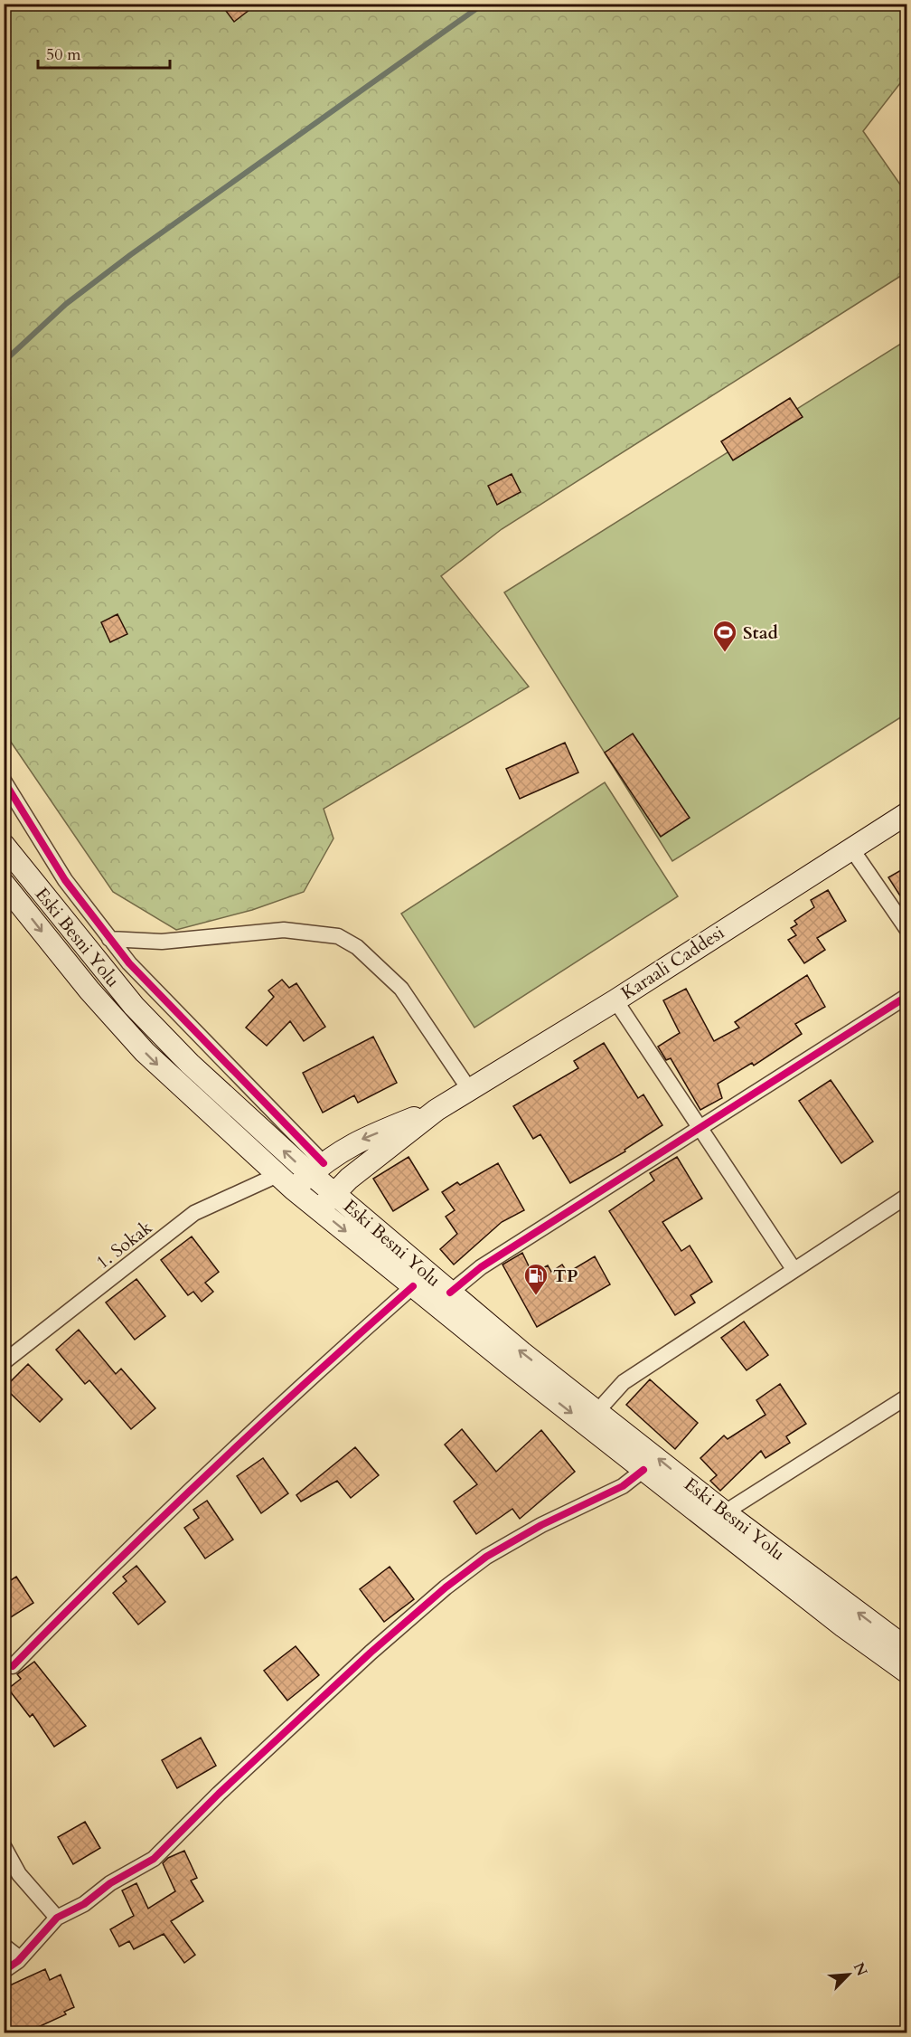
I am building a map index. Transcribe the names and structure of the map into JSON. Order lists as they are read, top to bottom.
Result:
{
  "streets": {
    "main road": ["Eski Besni Yolu", "Karaali Caddesi"],
    "street": ["1. Sokak"]
  },
  "crossings": [
    ["Eski Besni Yolu", "1. Sokak"]
  ],
  "places": {
    "sports": ["Stad"],
    "fuel station": ["TP"]
  },
  "scale_bar": "50 m",
  "north": "top right"
}
